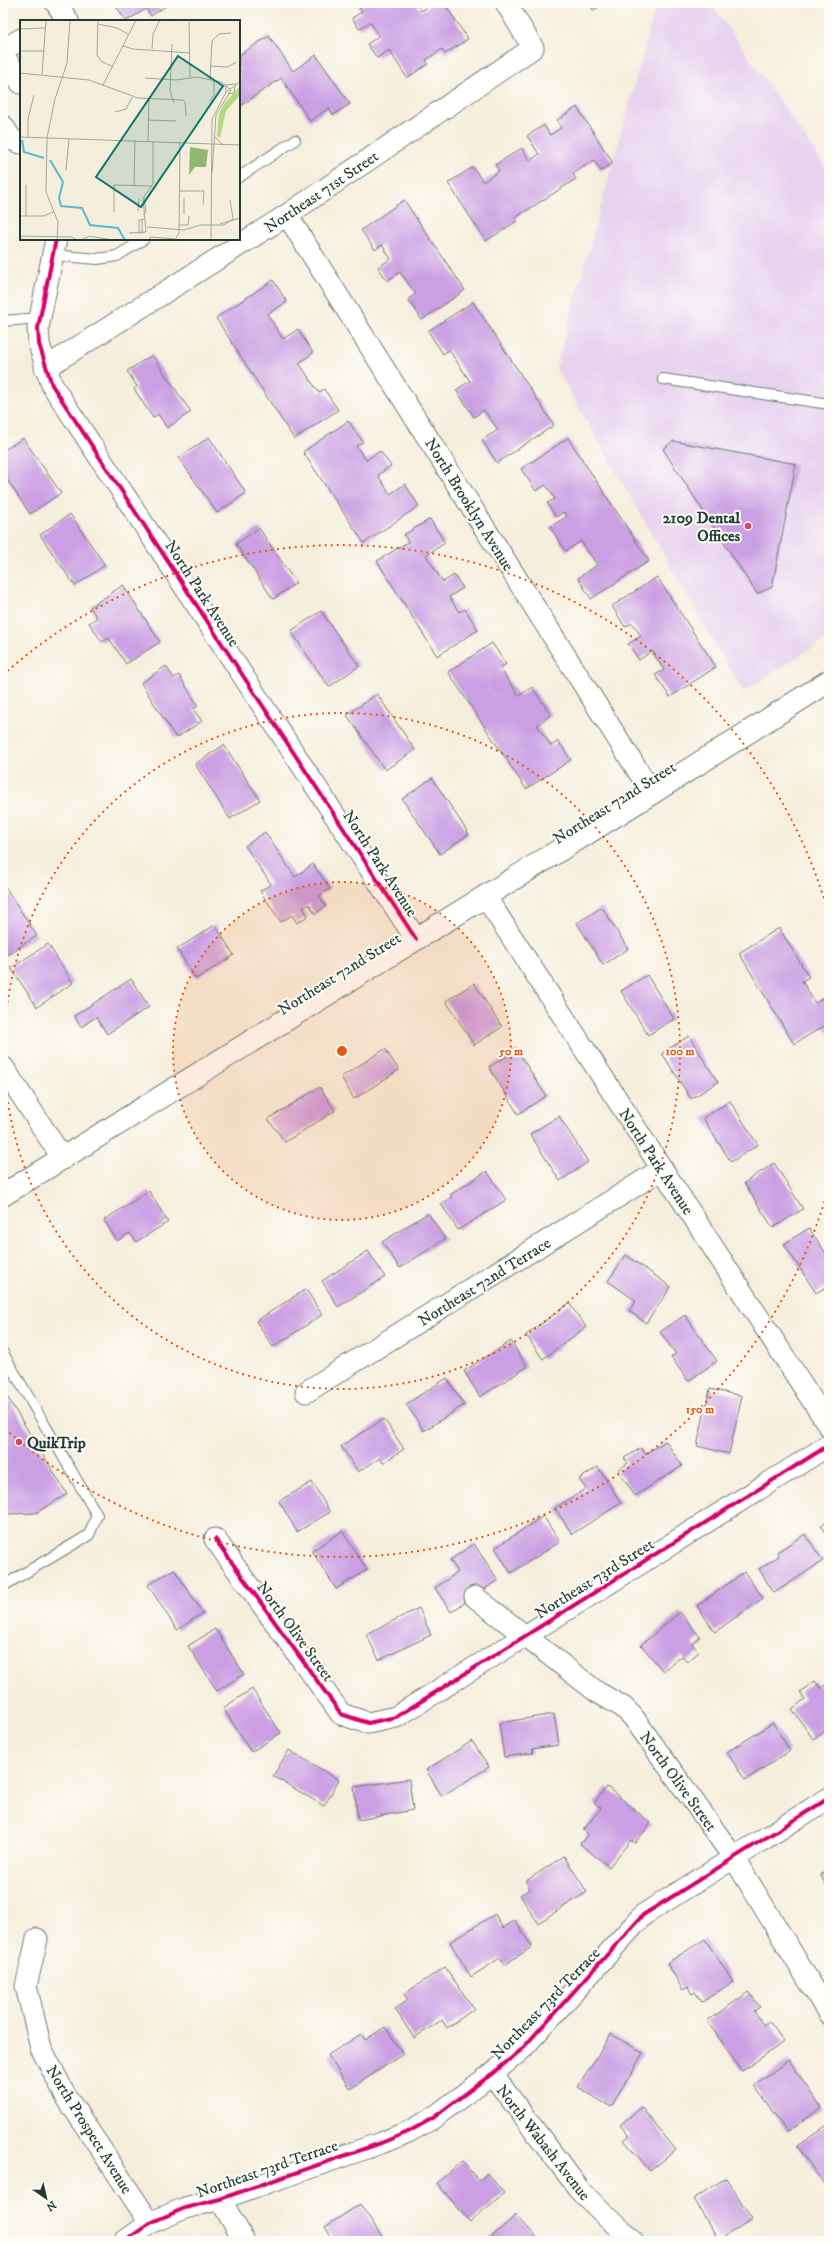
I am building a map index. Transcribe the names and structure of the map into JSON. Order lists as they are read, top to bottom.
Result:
{
  "streets": {
    "main road": ["Northeast 72nd Street"],
    "street": [
      "Northeast 71st Street",
      "North Brooklyn Avenue",
      "North Park Avenue",
      "Northeast 72nd Terrace",
      "Northeast 73rd Street",
      "North Olive Street",
      "Northeast 73rd Terrace",
      "North Prospect Avenue",
      "North Wabash Avenue"
    ]
  },
  "crossings": [
    ["Northeast 71st Street", "North Brooklyn Avenue"],
    ["Northeast 71st Street", "North Park Avenue"],
    ["North Brooklyn Avenue", "Northeast 72nd Street"],
    ["North Park Avenue", "Northeast 72nd Street"],
    ["North Park Avenue", "Northeast 72nd Terrace"],
    ["Northeast 73rd Street", "North Olive Street"],
    ["North Olive Street", "Northeast 73rd Terrace"],
    ["Northeast 73rd Terrace", "North Prospect Avenue"],
    ["Northeast 73rd Terrace", "North Wabash Avenue"]
  ],
  "places": ["2109 Dental Offices", "QuikTrip"],
  "north": "bottom right",
  "rings": ["50 m", "100 m", "150 m"]
}
